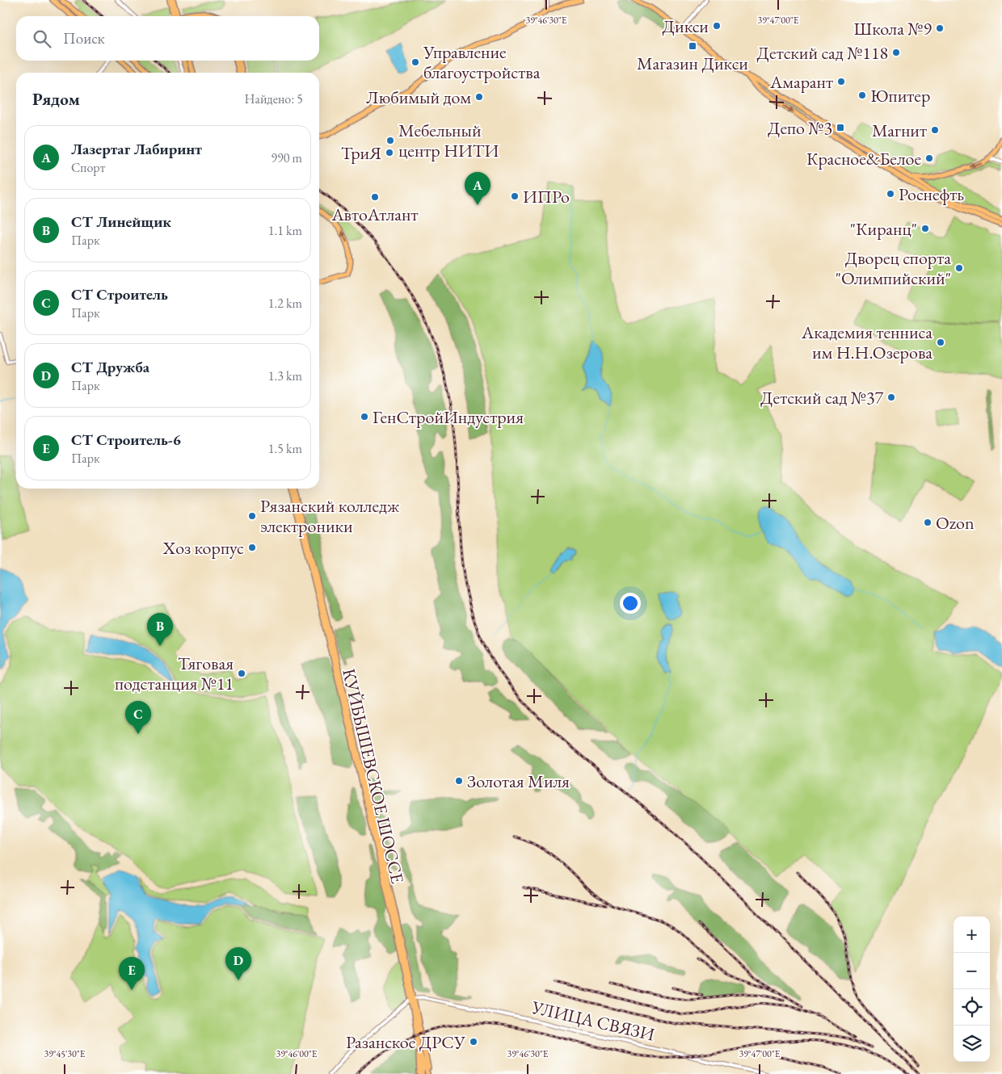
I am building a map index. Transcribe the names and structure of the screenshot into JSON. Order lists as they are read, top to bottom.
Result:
{
  "streets": {
    "main road": ["КУЙБЫШЕВСКОЕ ШОССЕ"],
    "street": ["УЛИЦА СВЯЗИ"]
  },
  "crossings": [
    ["КУЙБЫШЕВСКОЕ ШОССЕ", "УЛИЦА СВЯЗИ"]
  ],
  "places": {
    "other": [
      "Дикси",
      "Школа №9",
      "Детский сад №118",
      "Управление благоустройства",
      "Амарант",
      "Юпитер",
      "Любимый дом",
      "Магнит",
      "Мебельный центр НИТИ",
      "ТриЯ",
      "Красное&Белое",
      "Роснефть",
      "ИПРо",
      "АвтоАтлант",
      "\"Киранц\"",
      "Дворец спорта \"Олимпийский\"",
      "Академия тенниса им Н.Н.Озерова",
      "Детский сад №37",
      "ГенСтройИндустрия",
      "Рязанский колледж электроники",
      "Ozon",
      "Хоз корпус",
      "Тяговая подстанция №11",
      "Золотая Миля",
      "Разанское ДРСУ"
    ],
    "transit": ["Магазин Дикси", "Депо №3"]
  },
  "page": {
    "search": "Поиск",
    "heading": ["Рядом", "Найдено: 5"],
    "list": [
      {
        "mark": "A",
        "name": "Лазертаг Лабиринт",
        "note": "Спорт",
        "value": "990 m"
      },
      {
        "mark": "B",
        "name": "СТ Линейщик",
        "note": "Парк",
        "value": "1.1 km"
      },
      {
        "mark": "C",
        "name": "СТ Строитель",
        "note": "Парк",
        "value": "1.2 km"
      },
      {
        "mark": "D",
        "name": "СТ Дружба",
        "note": "Парк",
        "value": "1.3 km"
      },
      {
        "mark": "E",
        "name": "СТ Строитель-6",
        "note": "Парк",
        "value": "1.5 km"
      }
    ],
    "pins": [
      "A",
      "B",
      "C",
      "D",
      "E"
    ],
    "map_buttons": ["+", "−"]
  },
  "coordinates": [
    "39°46'30\"E",
    "39°47'00\"E",
    "39°45'30\"E",
    "39°46'00\"E"
  ]
}
